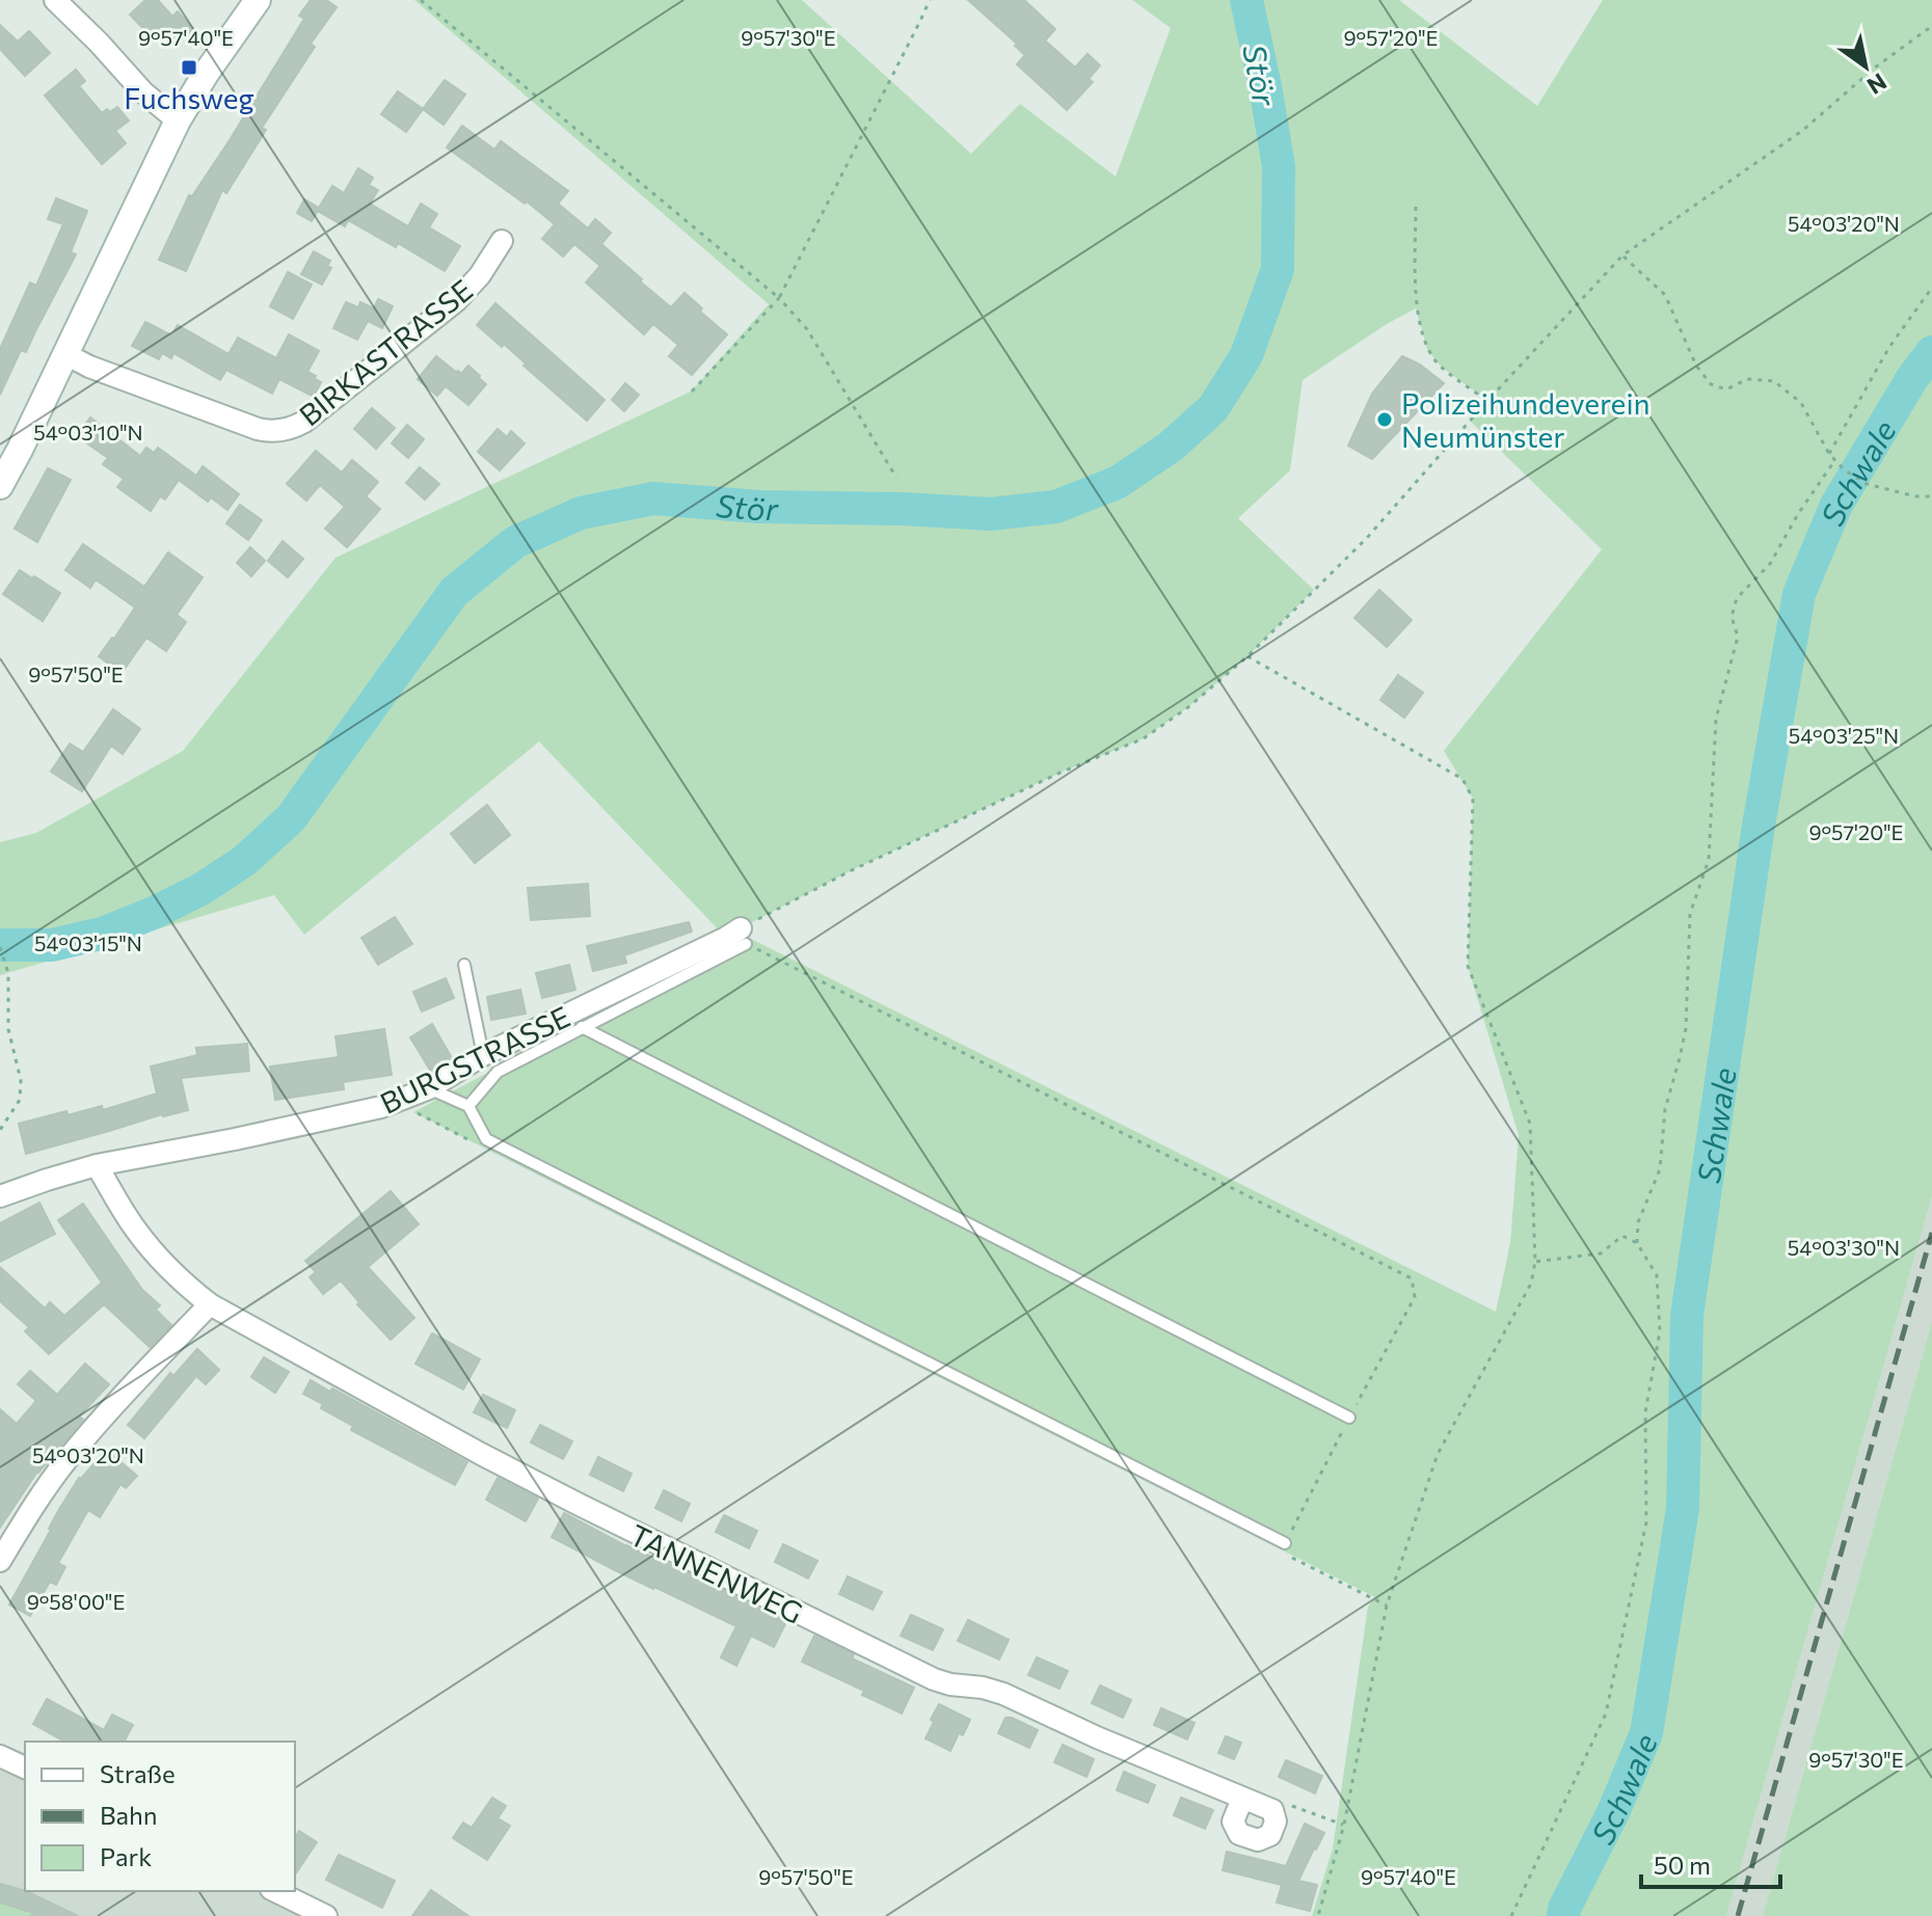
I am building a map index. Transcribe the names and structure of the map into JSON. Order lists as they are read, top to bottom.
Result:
{
  "streets": {
    "street": ["BIRKASTRASSE", "BURGSTRASSE", "TANNENWEG"]
  },
  "crossings": [
    ["BURGSTRASSE", "TANNENWEG"]
  ],
  "water": ["Stör", "Schwale"],
  "places": {
    "transit": ["Fuchsweg"],
    "other": ["Polizeihundeverein Neumünster"]
  },
  "legend": ["Straße", "Bahn", "Park"],
  "scale_bar": "50 m",
  "north": "bottom right",
  "coordinates": [
    "9°57'40\"E",
    "9°57'30\"E",
    "9°57'20\"E",
    "54°03'20\"N",
    "54°03'10\"N",
    "9°57'50\"E",
    "54°03'25\"N",
    "54°03'15\"N",
    "54°03'30\"N",
    "9°58'00\"E"
  ]
}
